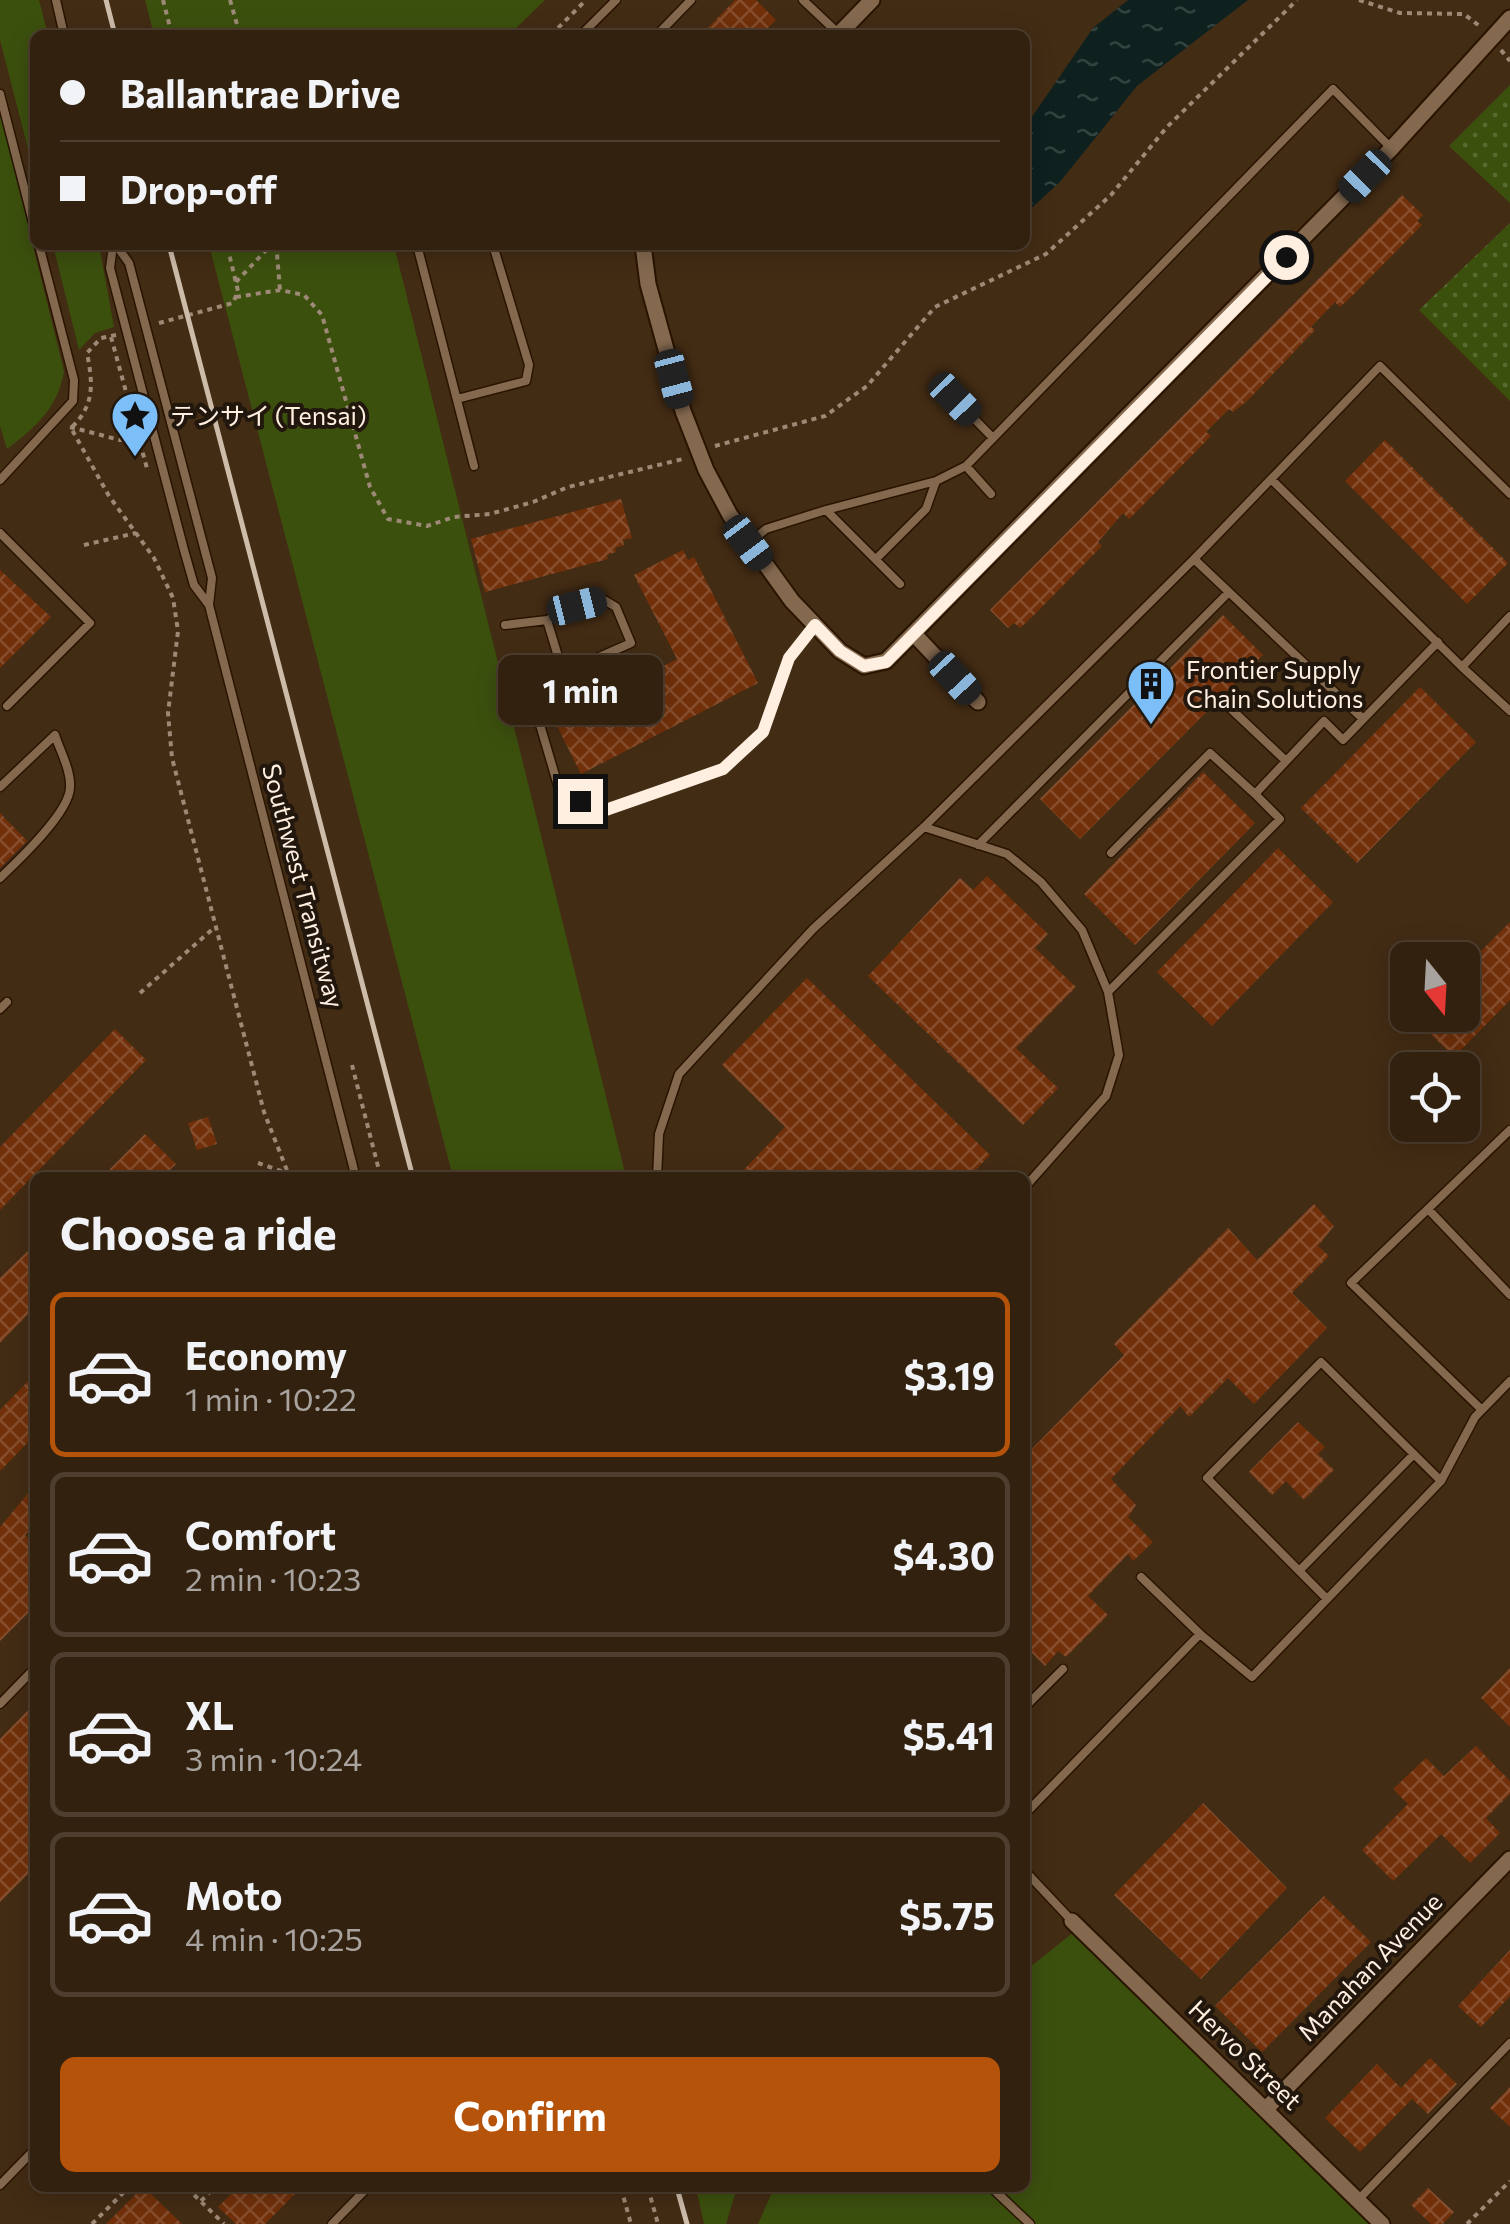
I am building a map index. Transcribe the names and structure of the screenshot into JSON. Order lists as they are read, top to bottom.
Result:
{
  "streets": {
    "street": ["Manahan Avenue", "Hervo Street"],
    "lane": ["Southwest Transitway"]
  },
  "crossings": [
    ["Manahan Avenue", "Hervo Street"]
  ],
  "places": {
    "place": ["テンサイ (Tensai)"],
    "building": ["Frontier Supply Chain Solutions"]
  },
  "north": "bottom",
  "page": {
    "banner": ["Ballantrae Drive", "Drop-off"],
    "bubble": "1 min",
    "heading": "Choose a ride",
    "list": [
      {
        "name": "Economy",
        "note": "1 min · 10:22",
        "value": "$3.19"
      },
      {
        "name": "Comfort",
        "note": "2 min · 10:23",
        "value": "$4.30"
      },
      {
        "name": "XL",
        "note": "3 min · 10:24",
        "value": "$5.41"
      },
      {
        "name": "Moto",
        "note": "4 min · 10:25",
        "value": "$5.75"
      }
    ],
    "buttons": "Confirm"
  }
}
